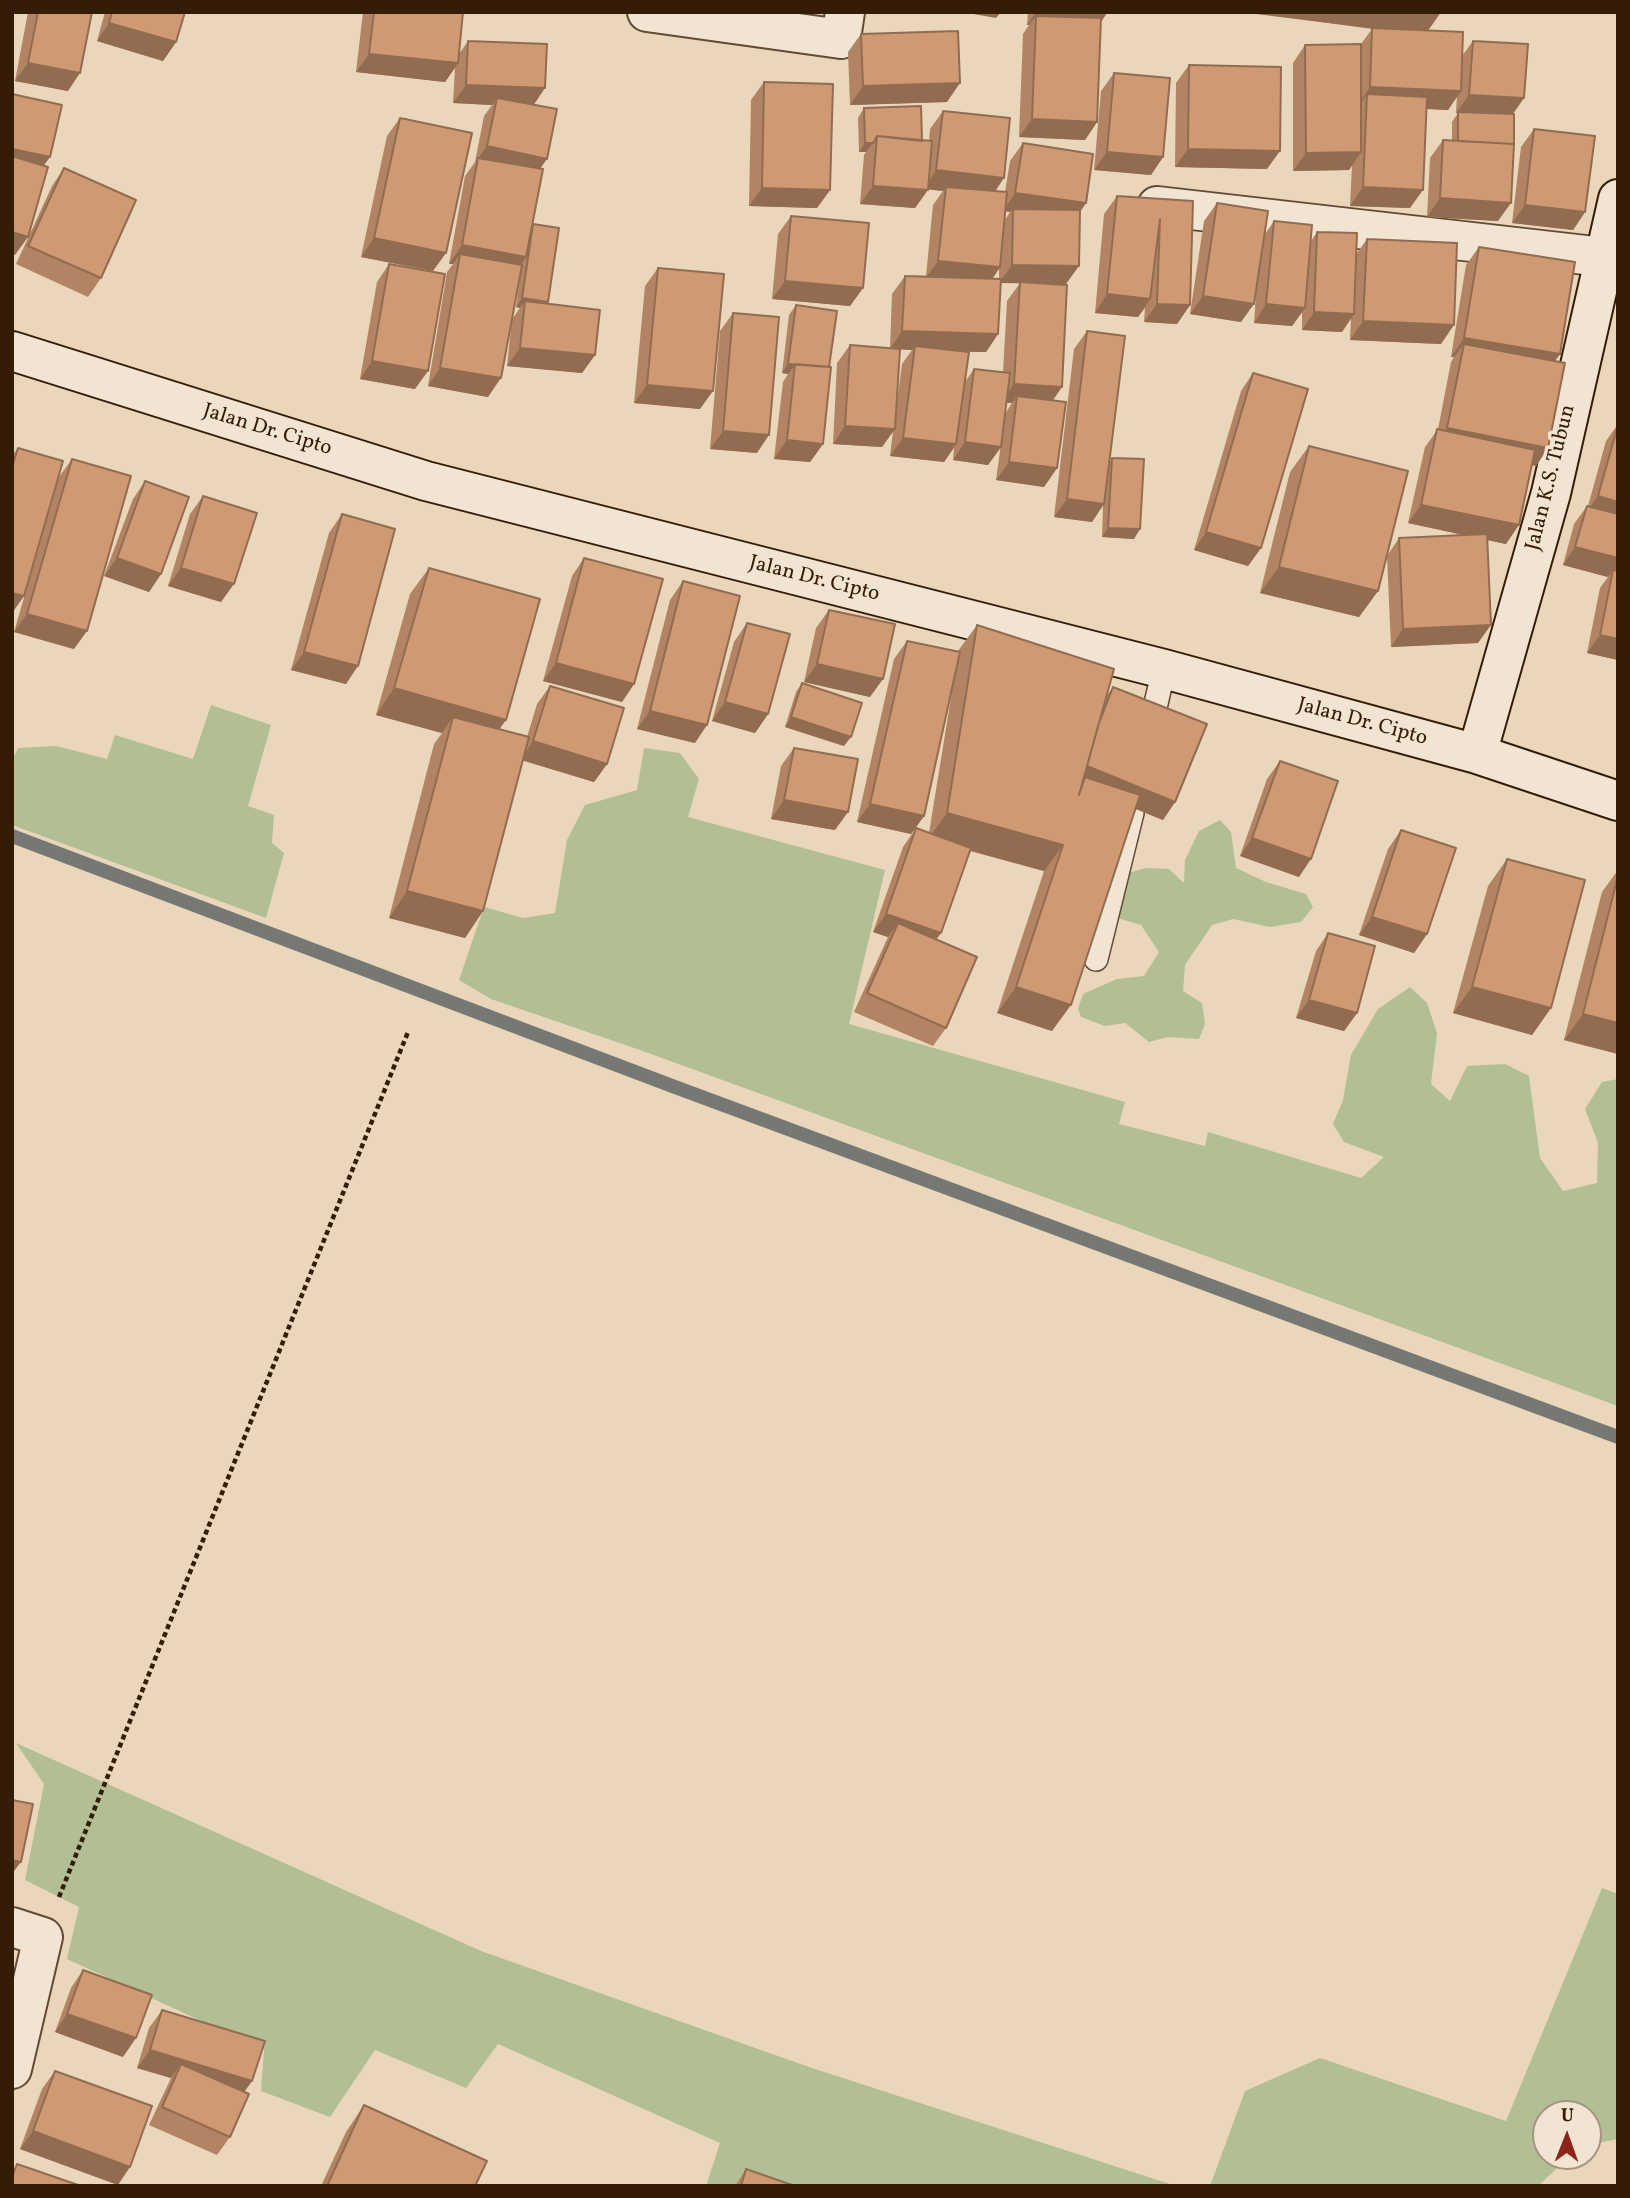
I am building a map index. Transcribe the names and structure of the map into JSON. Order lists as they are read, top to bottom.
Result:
{
  "streets": {
    "street": ["Jalan Dr. Cipto", "Jalan K.S. Tubun"]
  },
  "crossings": [
    ["Jalan Dr. Cipto", "Jalan K.S. Tubun"]
  ],
  "north": "top"
}
